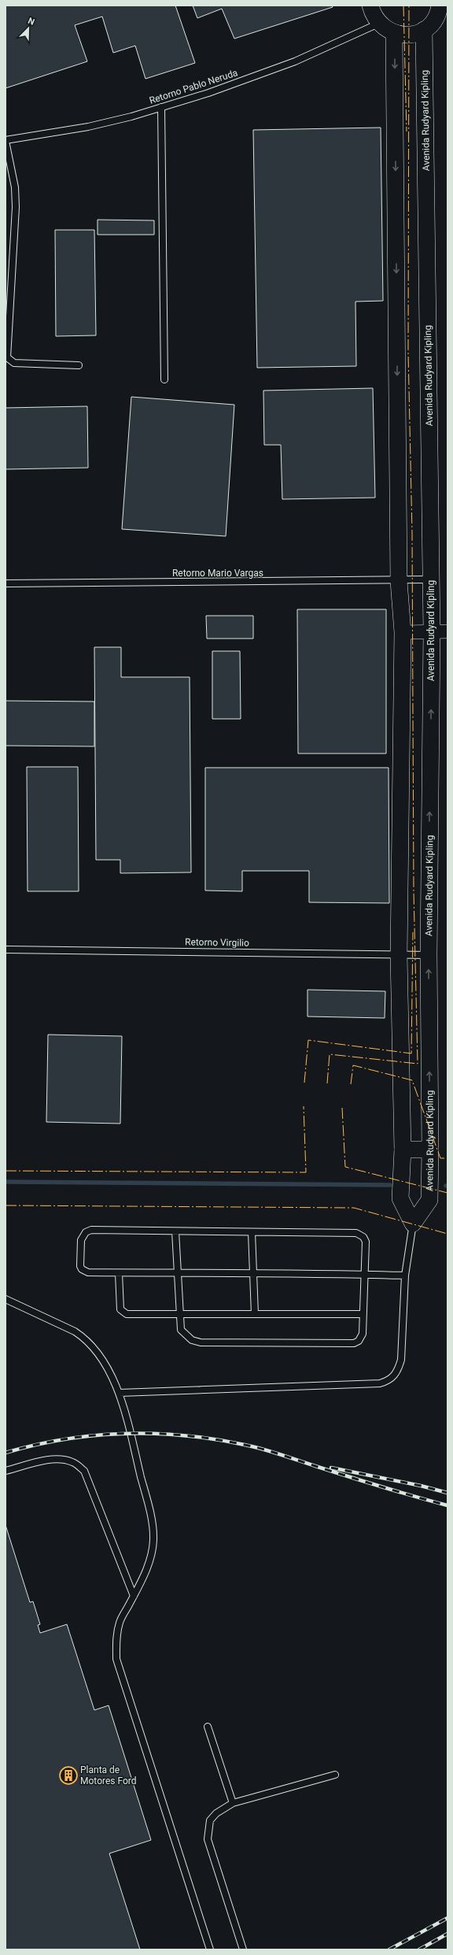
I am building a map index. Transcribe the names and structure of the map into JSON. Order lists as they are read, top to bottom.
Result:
{
  "streets": {
    "street": ["Avenida Rudyard Kipling"],
    "lane": ["Retorno Pablo Neruda", "Retorno Mario Vargas", "Retorno Virgilio"]
  },
  "crossings": [
    ["Avenida Rudyard Kipling", "Retorno Mario Vargas"],
    ["Avenida Rudyard Kipling", "Retorno Virgilio"]
  ],
  "places": {
    "building": ["Planta de Motores Ford"]
  },
  "north": "top right"
}
